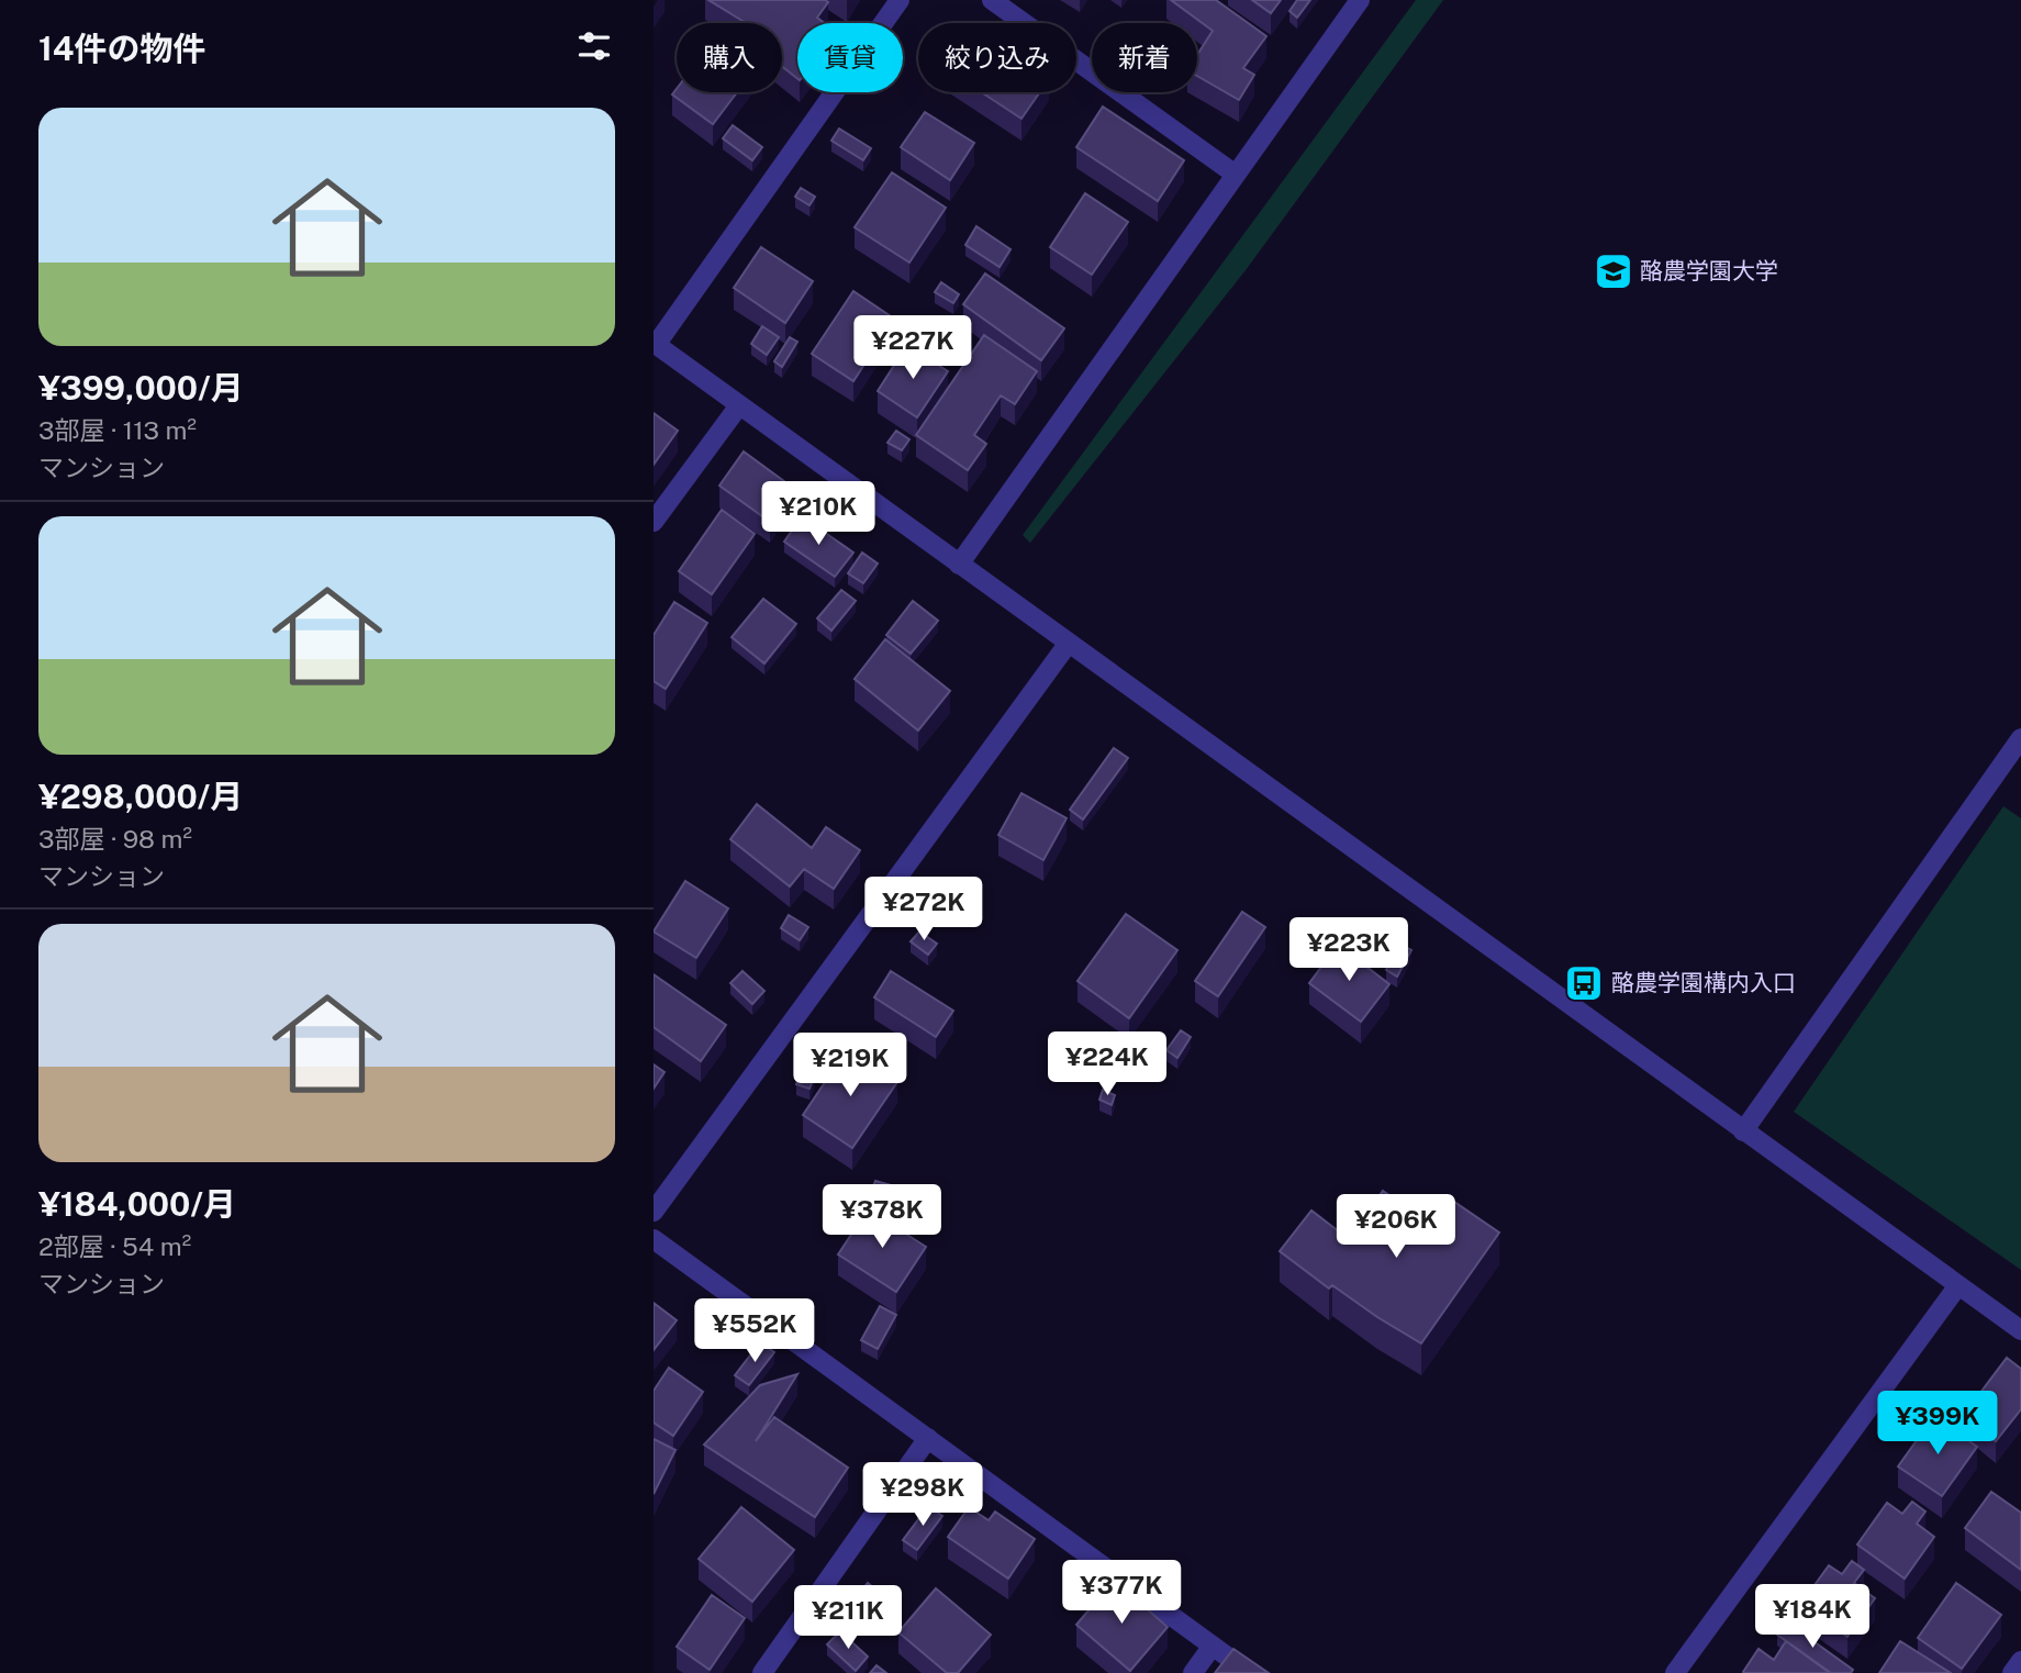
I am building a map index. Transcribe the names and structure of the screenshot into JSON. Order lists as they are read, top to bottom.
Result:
{
  "places": {
    "school or university": ["酪農学園大学"],
    "bus stop": ["酪農学園構内入口"]
  },
  "page": {
    "heading": "14件の物件",
    "chip": [
      "購入",
      "賃貸",
      "絞り込み",
      "新着"
    ],
    "list": [
      {
        "name": "¥399,000/月",
        "note": "3部屋 · 113 m² · マンション"
      },
      {
        "name": "¥298,000/月",
        "note": "3部屋 · 98 m² · マンション"
      },
      {
        "name": "¥184,000/月",
        "note": "2部屋 · 54 m² · マンション"
      }
    ],
    "price": [
      "¥227K",
      "¥210K",
      "¥272K",
      "¥223K",
      "¥224K",
      "¥219K",
      "¥378K",
      "¥206K",
      "¥552K",
      "¥399K",
      "¥298K",
      "¥377K",
      "¥184K",
      "¥211K"
    ]
  }
}
